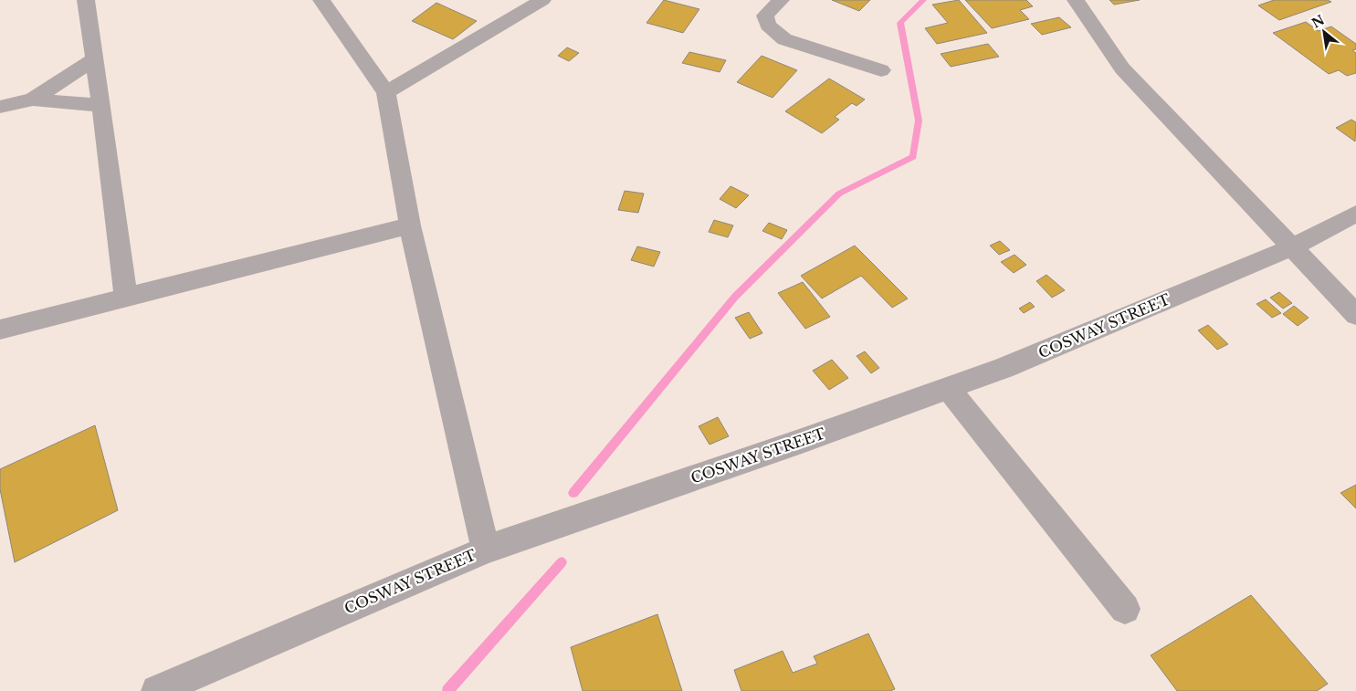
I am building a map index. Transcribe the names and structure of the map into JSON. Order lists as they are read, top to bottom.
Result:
{
  "streets": {
    "street": ["COSWAY STREET"]
  },
  "north": "top left"
}
